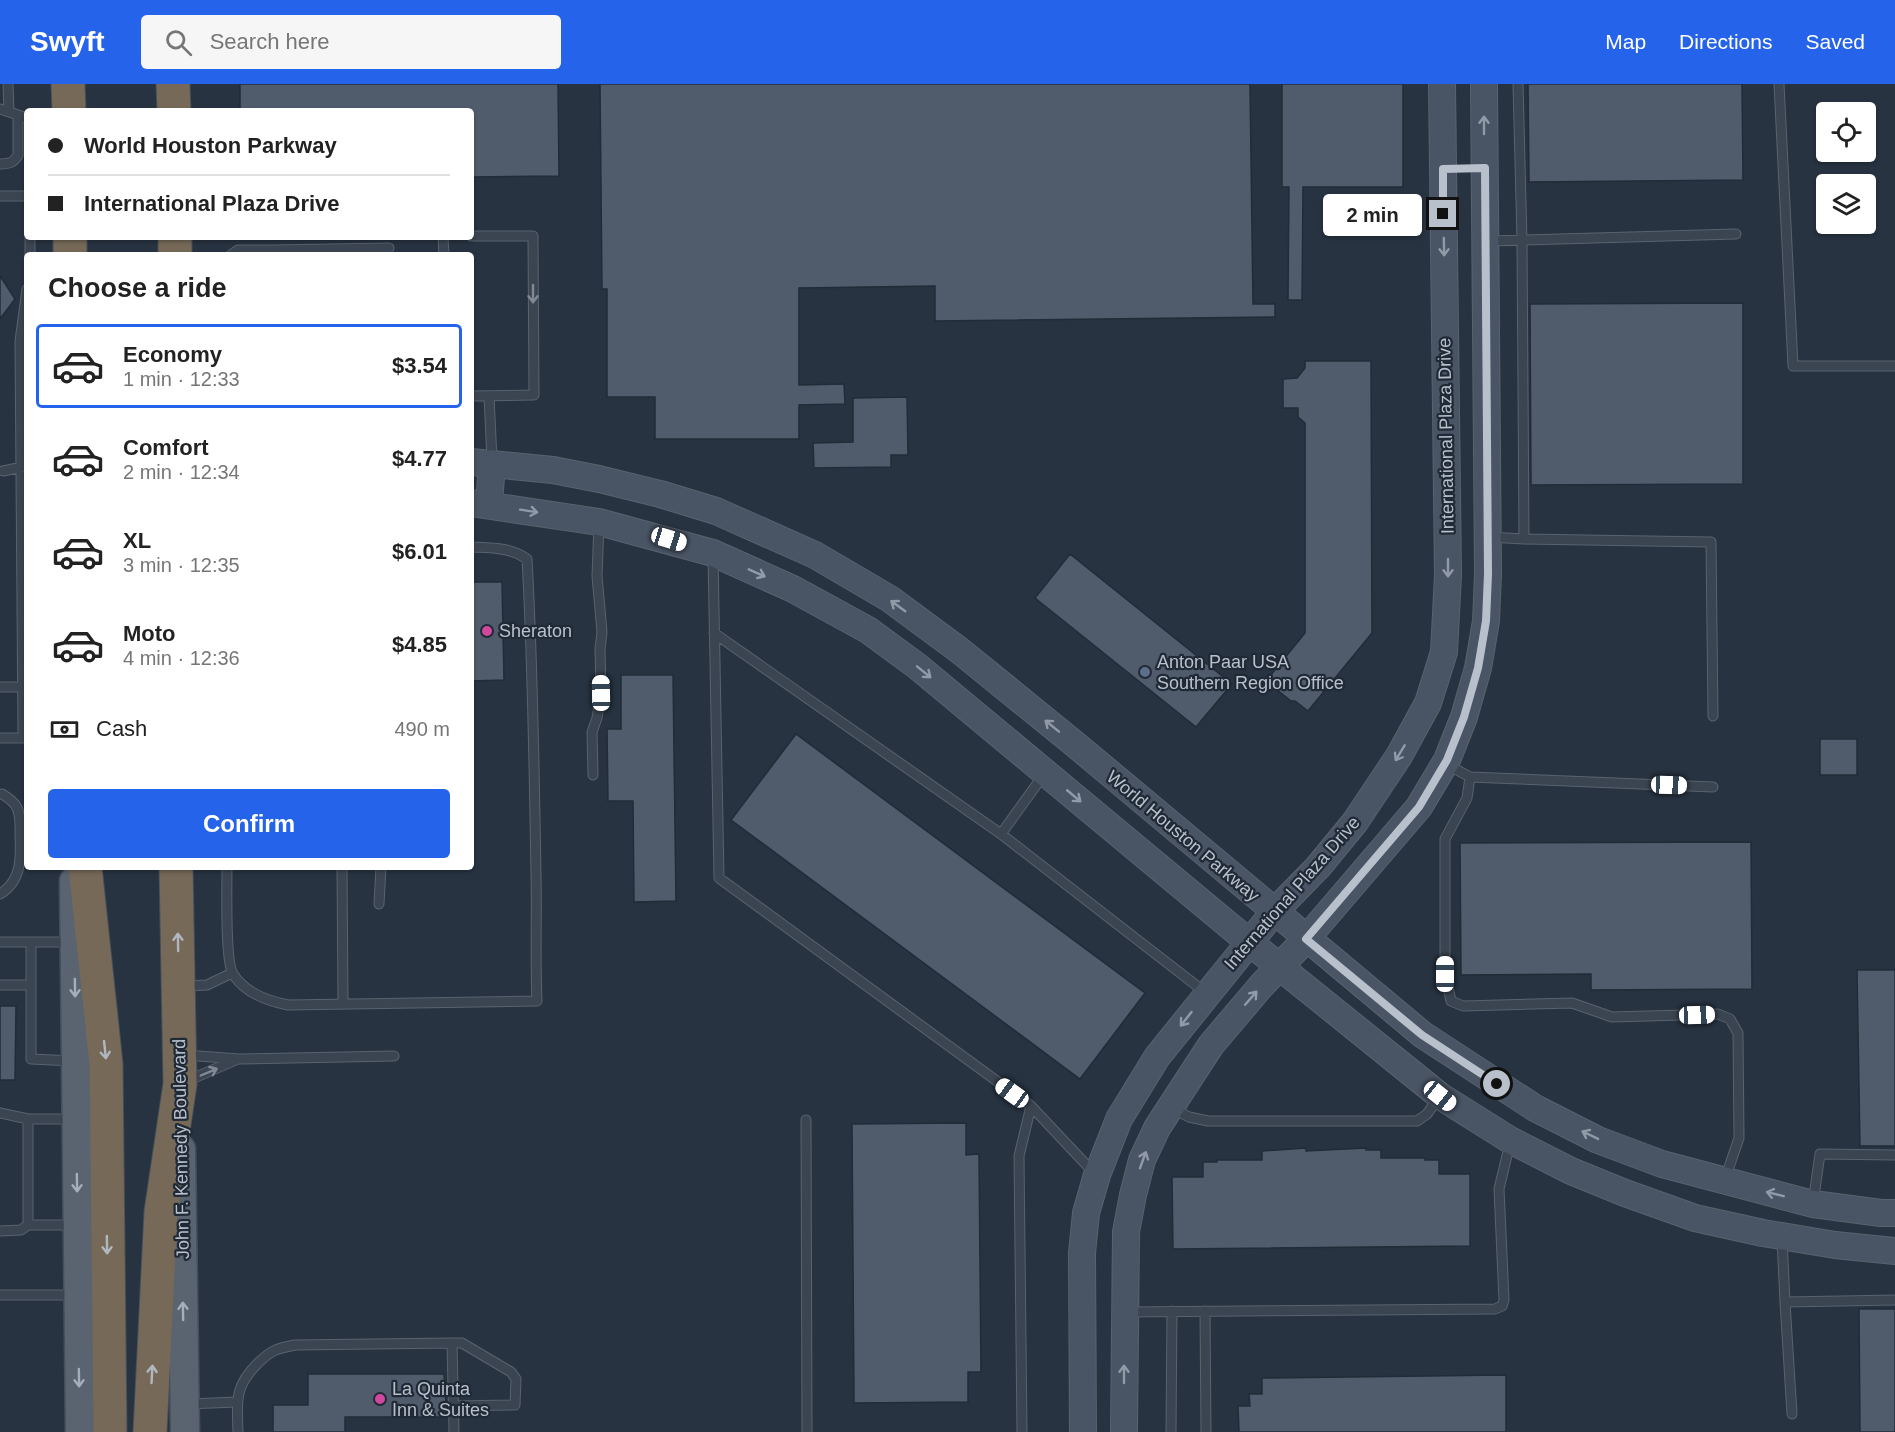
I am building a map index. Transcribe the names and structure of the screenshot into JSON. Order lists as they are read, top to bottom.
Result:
{
  "streets": {
    "highway": ["John F. Kennedy Boulevard"],
    "street": ["International Plaza Drive", "World Houston Parkway"]
  },
  "crossings": [
    ["International Plaza Drive", "World Houston Parkway"]
  ],
  "places": ["Sheraton", "Anton Paar USA Southern Region Office", "La Quinta Inn & Suites"],
  "page": {
    "header": "Swyft",
    "search": "Search here",
    "nav": ["Map", "Directions", "Saved"],
    "banner": ["World Houston Parkway", "International Plaza Drive"],
    "bubble": "2 min",
    "heading": "Choose a ride",
    "list": [
      {
        "name": "Economy",
        "note": "1 min · 12:33",
        "value": "$3.54"
      },
      {
        "name": "Comfort",
        "note": "2 min · 12:34",
        "value": "$4.77"
      },
      {
        "name": "XL",
        "note": "3 min · 12:35",
        "value": "$6.01"
      },
      {
        "name": "Moto",
        "note": "4 min · 12:36",
        "value": "$4.85"
      }
    ],
    "pay": ["Cash", "490 m"],
    "buttons": "Confirm"
  }
}
